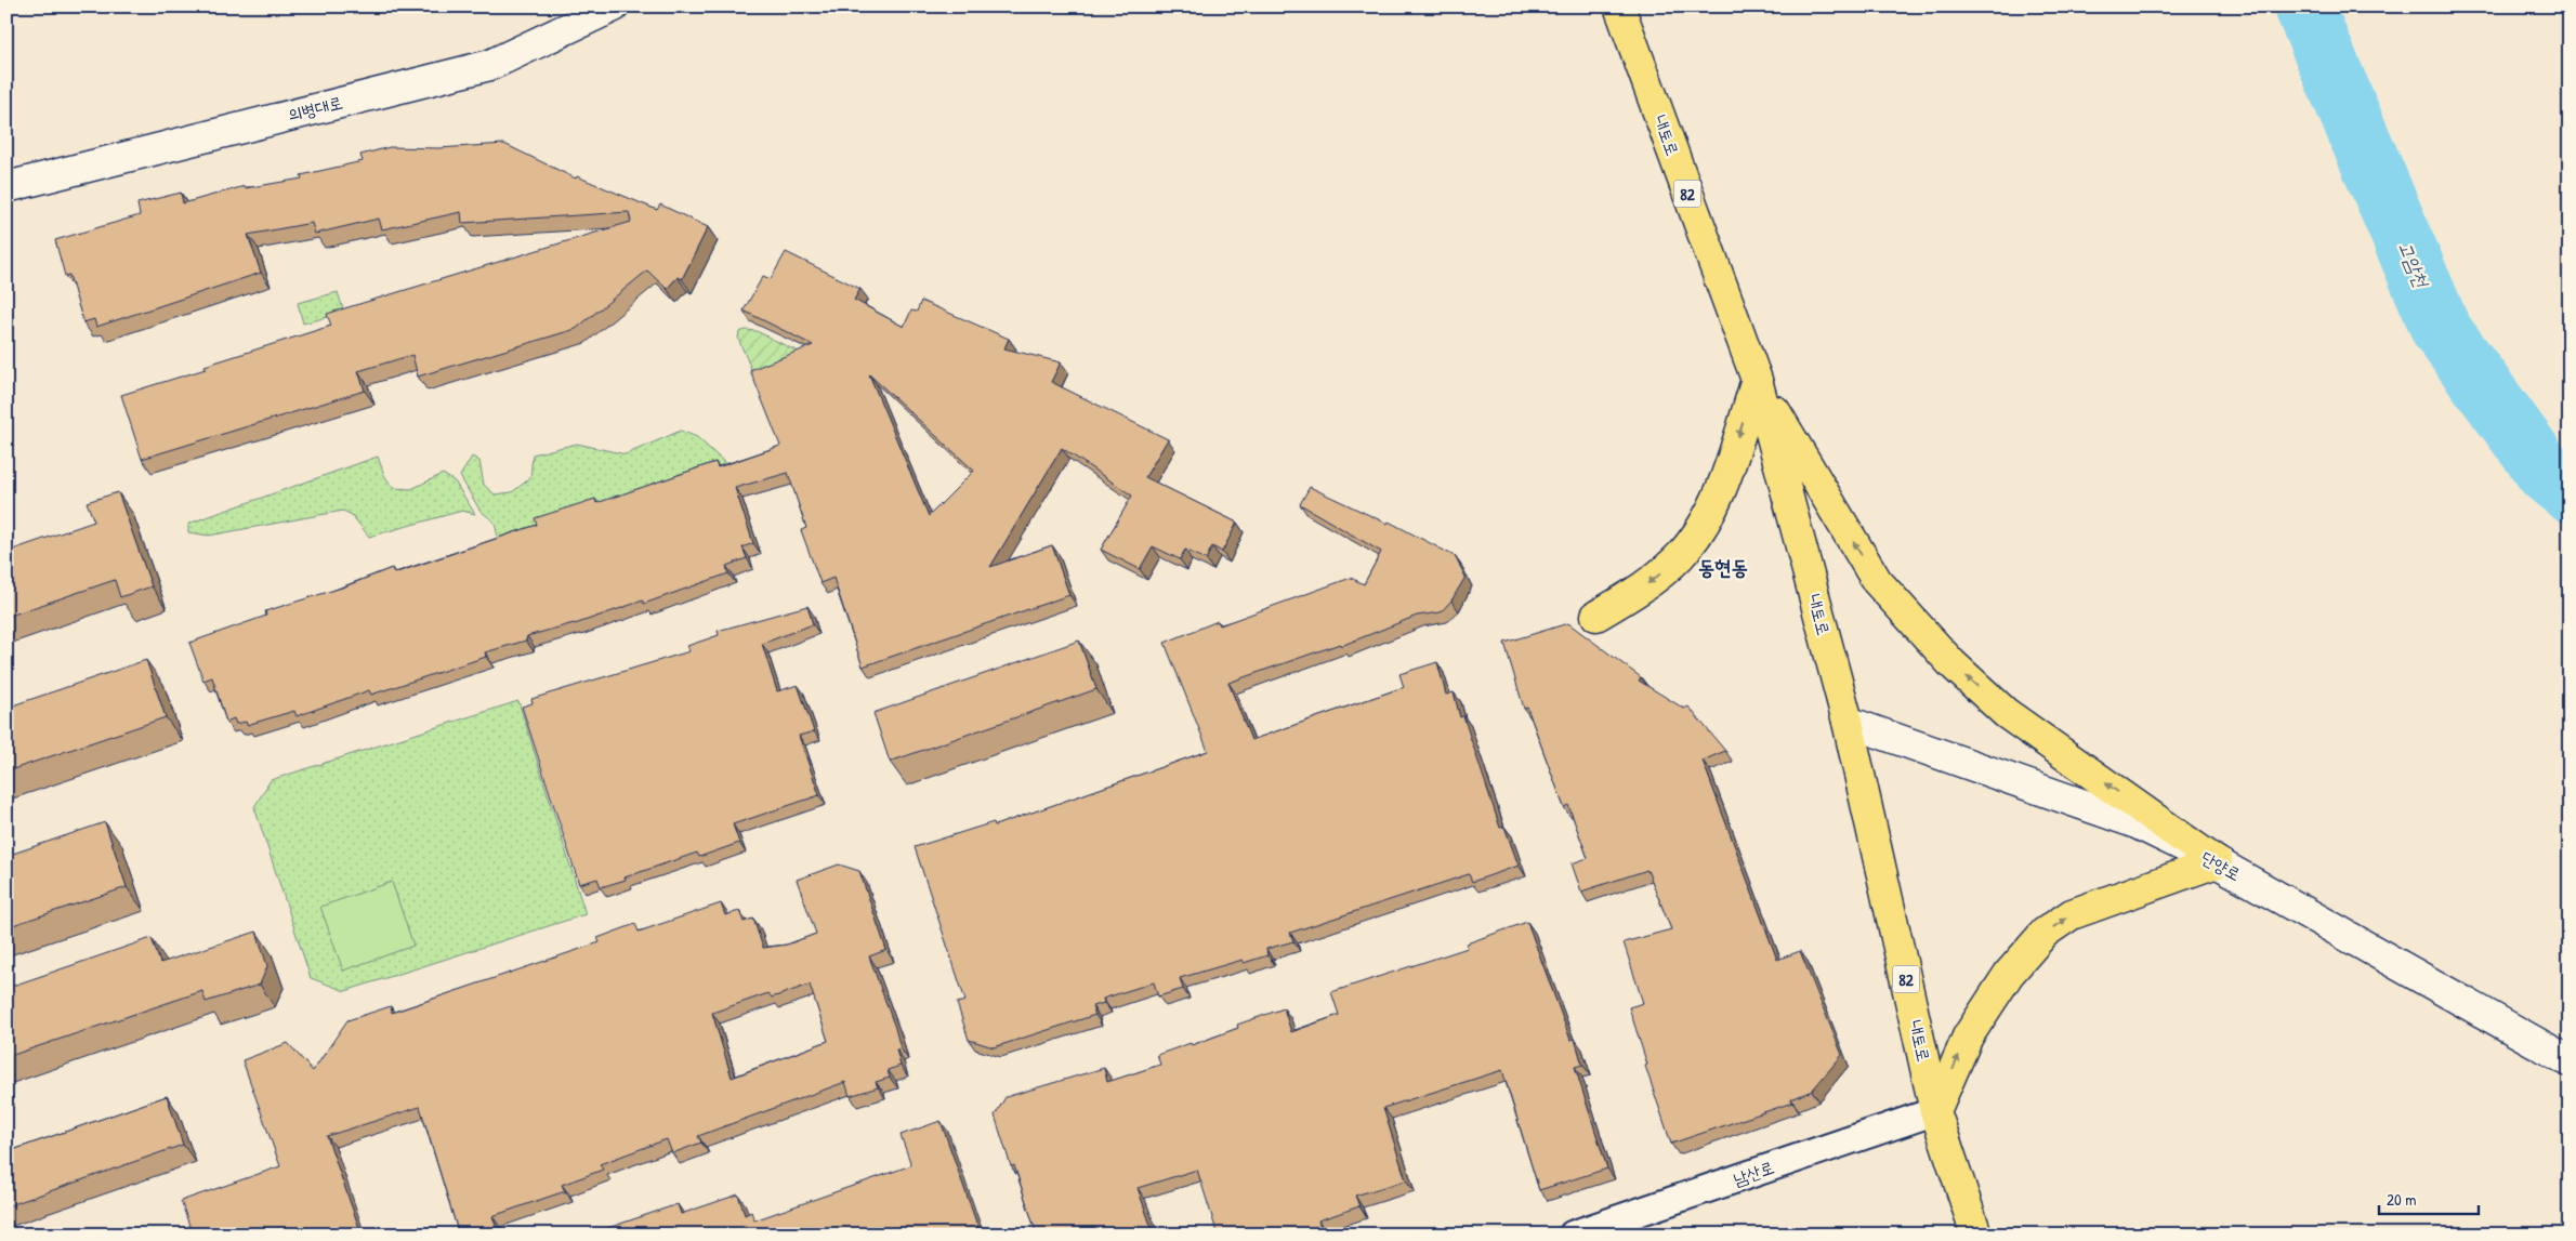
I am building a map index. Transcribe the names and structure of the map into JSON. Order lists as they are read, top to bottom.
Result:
{
  "streets": {
    "main road": ["내토로", "82"],
    "street": ["의병대로", "단양로", "남산로"]
  },
  "crossings": [
    ["내토로", "단양로"],
    ["내토로", "남산로"]
  ],
  "districts": ["동현동"],
  "water": ["고암천"],
  "scale_bar": "20 m"
}
